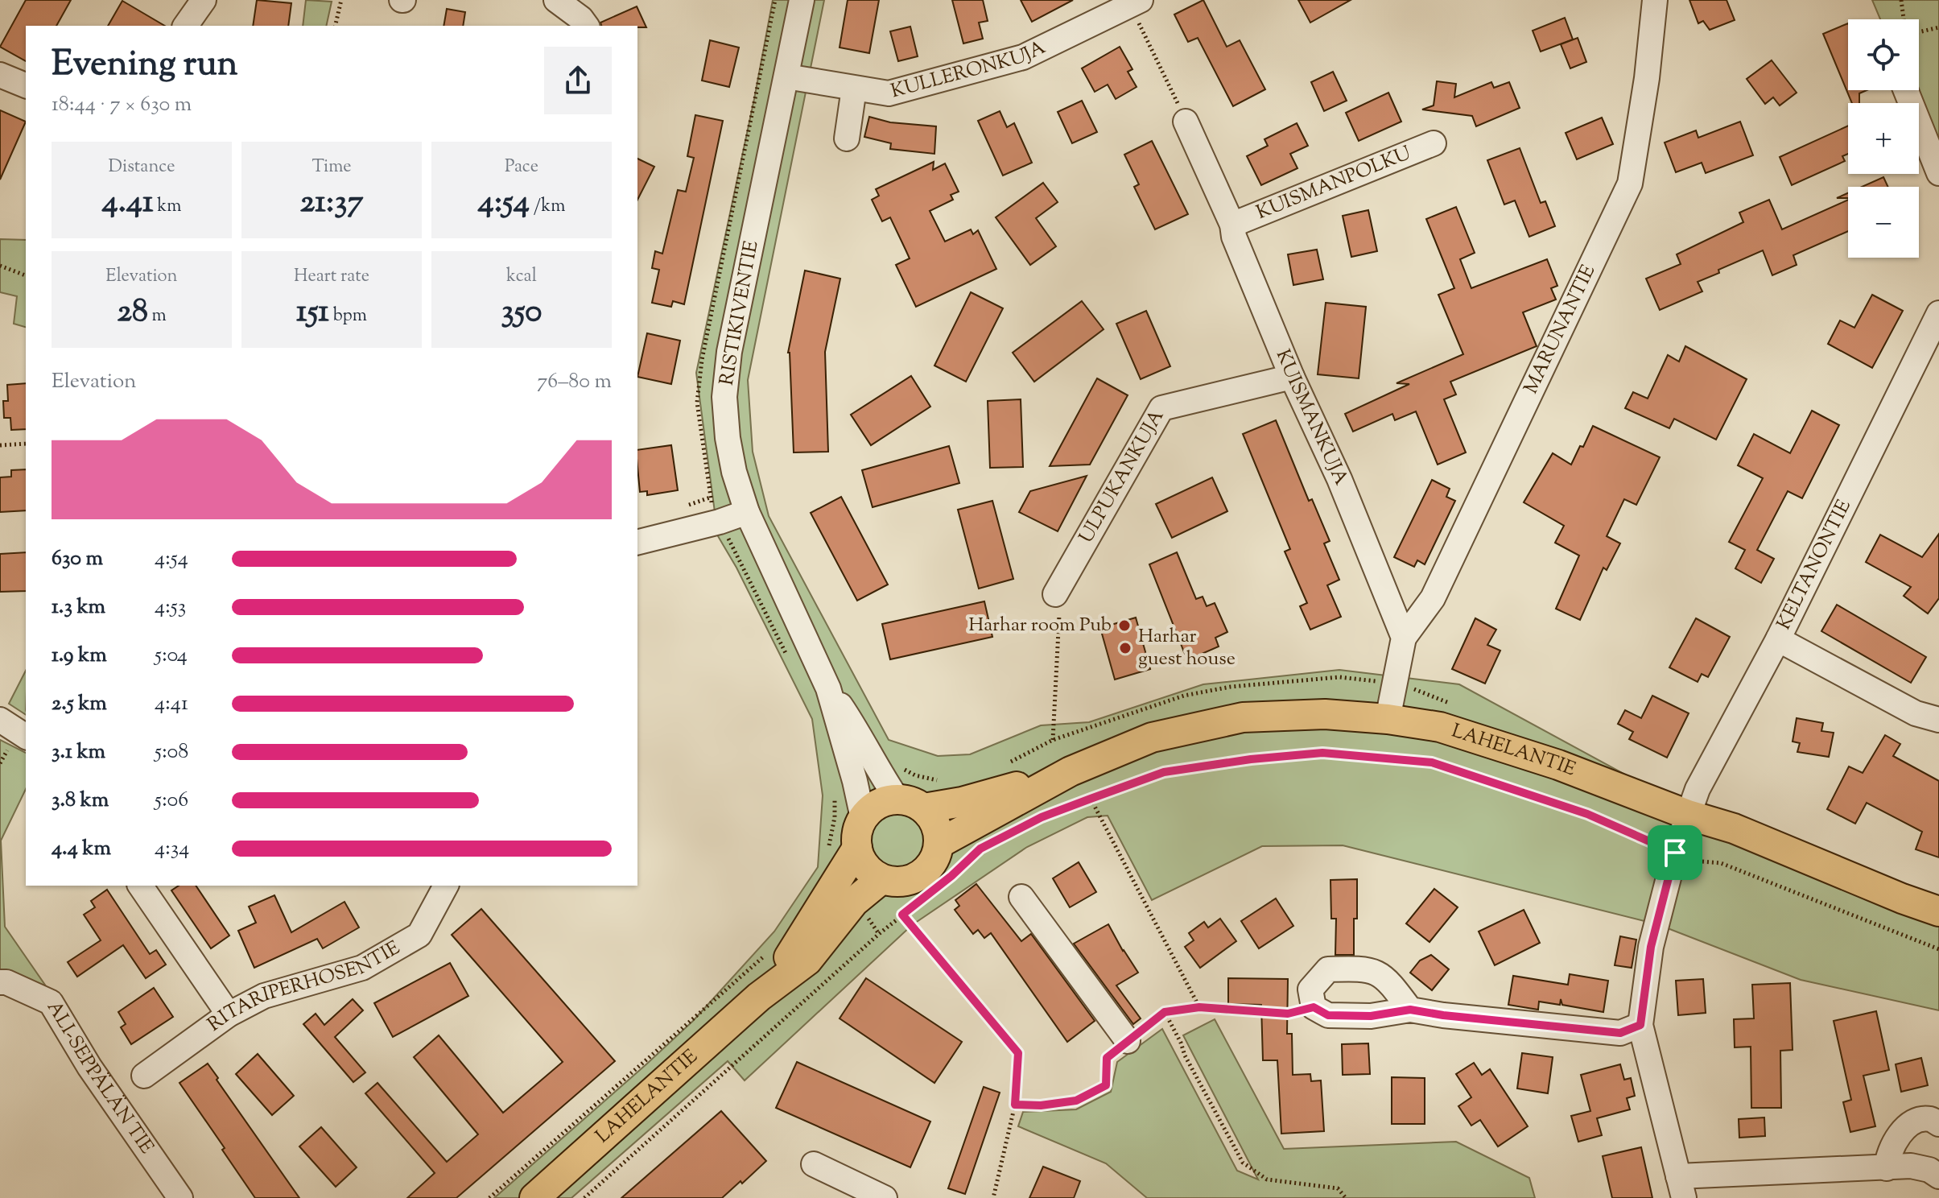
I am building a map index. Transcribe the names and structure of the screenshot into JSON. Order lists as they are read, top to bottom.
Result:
{
  "streets": {
    "main road": ["LAHELANTIE"],
    "street": [
      "KULLERONKUJA",
      "KUISMANPOLKU",
      "RISTIKIVENTIE",
      "MARUNANTIE",
      "KUISMANKUJA",
      "ULPUKANKUJA",
      "KELTANONTIE",
      "RITARIPERHOSENTIE",
      "ALI-SEPPÄLÄN TIE"
    ]
  },
  "crossings": [
    ["KULLERONKUJA", "RISTIKIVENTIE"],
    ["KUISMANPOLKU", "KUISMANKUJA"],
    ["RISTIKIVENTIE", "LAHELANTIE"],
    ["MARUNANTIE", "KUISMANKUJA"],
    ["KUISMANKUJA", "ULPUKANKUJA"],
    ["KELTANONTIE", "LAHELANTIE"]
  ],
  "places": ["Harhar room Pub", "Harhar guest house"],
  "page": {
    "map_buttons": ["+", "−"],
    "heading": ["Evening run", "18:44 · 7 × 630 m"],
    "stats": [
      ["Distance", "4.41 km"],
      ["Time", "21:37"],
      ["Pace", "4:54 /km"],
      ["Elevation", "28 m"],
      ["Heart rate", "151 bpm"],
      ["kcal", "350"]
    ],
    "chart": ["Elevation", "76–80 m"],
    "list": [
      {
        "name": "630 m",
        "note": "4:54"
      },
      {
        "name": "1.3 km",
        "note": "4:53"
      },
      {
        "name": "1.9 km",
        "note": "5:04"
      },
      {
        "name": "2.5 km",
        "note": "4:41"
      },
      {
        "name": "3.1 km",
        "note": "5:08"
      },
      {
        "name": "3.8 km",
        "note": "5:06"
      },
      {
        "name": "4.4 km",
        "note": "4:34"
      }
    ]
  }
}
